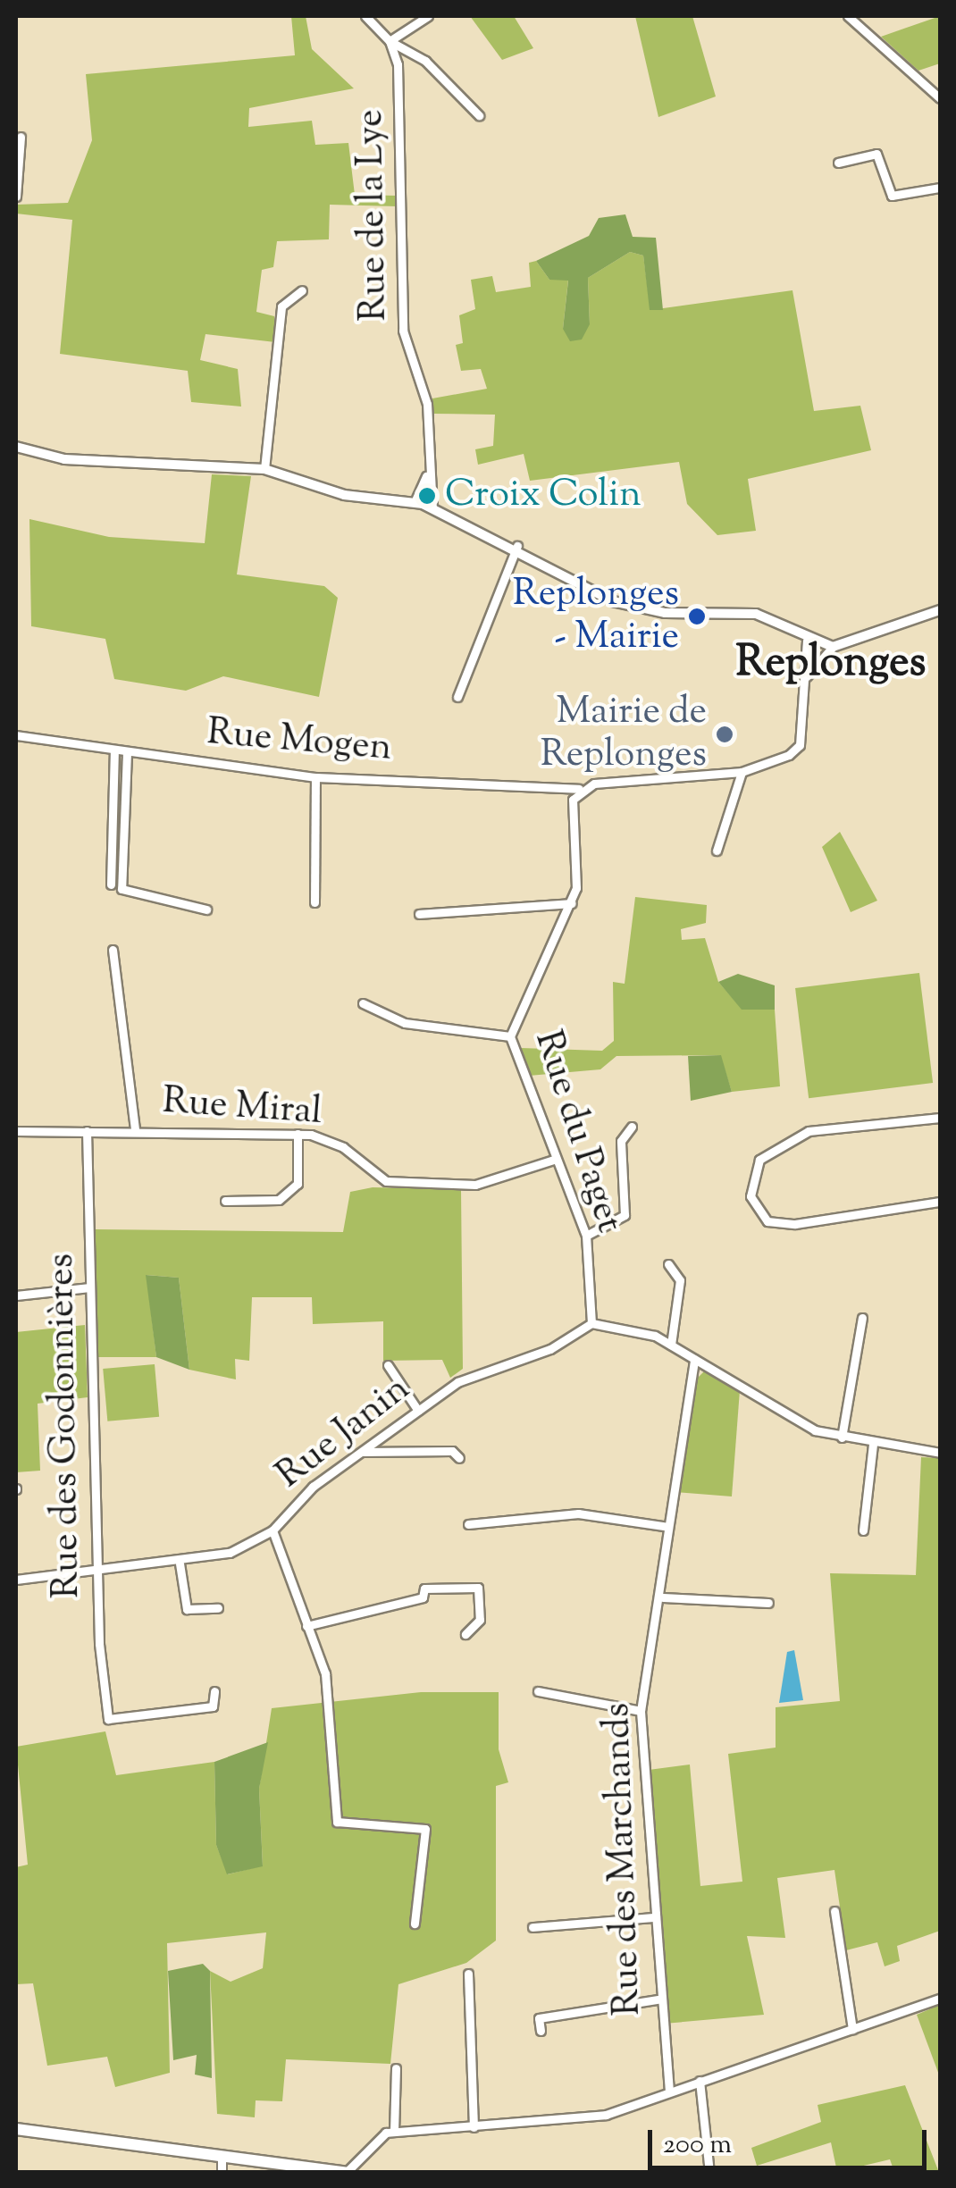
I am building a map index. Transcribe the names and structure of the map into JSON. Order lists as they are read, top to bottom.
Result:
{
  "streets": {
    "street": [
      "Rue de la Lye",
      "Rue Mogen",
      "Rue Miral",
      "Rue du Paget",
      "Rue des Godonnières",
      "Rue Janin",
      "Rue des Marchands"
    ]
  },
  "crossings": [
    ["Rue Mogen", "Rue du Paget"],
    ["Rue Miral", "Rue du Paget"],
    ["Rue Miral", "Rue des Godonnières"],
    ["Rue du Paget", "Rue Janin"],
    ["Rue des Godonnières", "Rue Janin"]
  ],
  "districts": ["Replonges"],
  "places": ["Croix Colin", "Replonges - Mairie", "Mairie de Replonges"],
  "scale_bar": "200 m"
}
